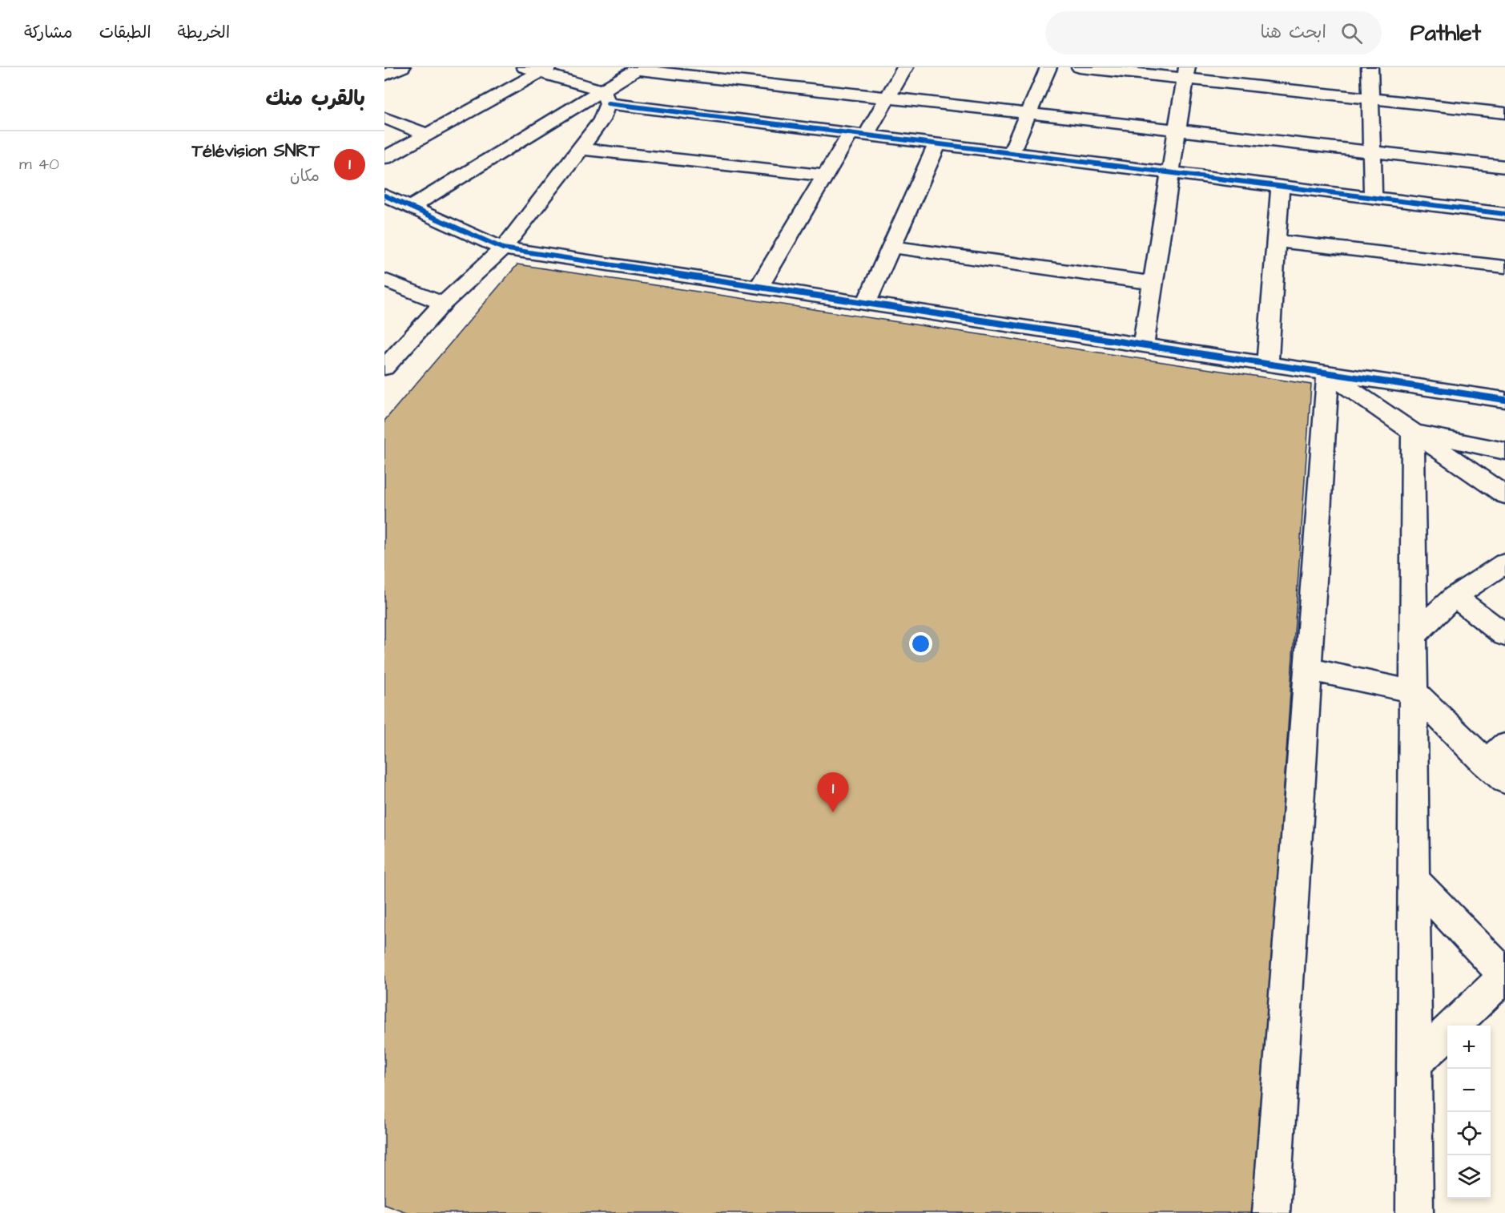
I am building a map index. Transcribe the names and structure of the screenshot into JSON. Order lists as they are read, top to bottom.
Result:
{
  "page": {
    "header": "Pathlet",
    "search": "ابحث هنا",
    "nav": ["الخريطة", "الطبقات", "مشاركة"],
    "heading": "بالقرب منك",
    "list": [
      {
        "mark": "1",
        "name": "Télévision SNRT",
        "note": "مكان",
        "value": "40 m"
      }
    ],
    "pins": "1",
    "map_buttons": ["+", "−"]
  }
}
